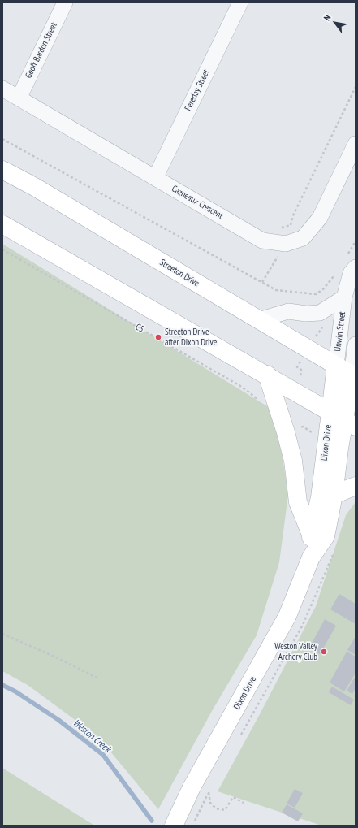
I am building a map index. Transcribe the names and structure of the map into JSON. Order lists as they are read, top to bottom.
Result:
{
  "streets": {
    "main road": ["Streeton Drive", "Dixon Drive"],
    "street": [
      "Geoff Bardon Street",
      "Fereday Street",
      "Cazneaux Crescent",
      "Unwin Street"
    ],
    "path": ["C5"]
  },
  "crossings": [
    ["Geoff Bardon Street", "Cazneaux Crescent"],
    ["Fereday Street", "Cazneaux Crescent"],
    ["Streeton Drive", "Unwin Street"],
    ["Streeton Drive", "Dixon Drive"],
    ["Unwin Street", "Dixon Drive"]
  ],
  "water": ["Weston Creek"],
  "places": ["Streeton Drive after Dixon Drive", "Weston Valley Archery Club"],
  "north": "top left"
}
